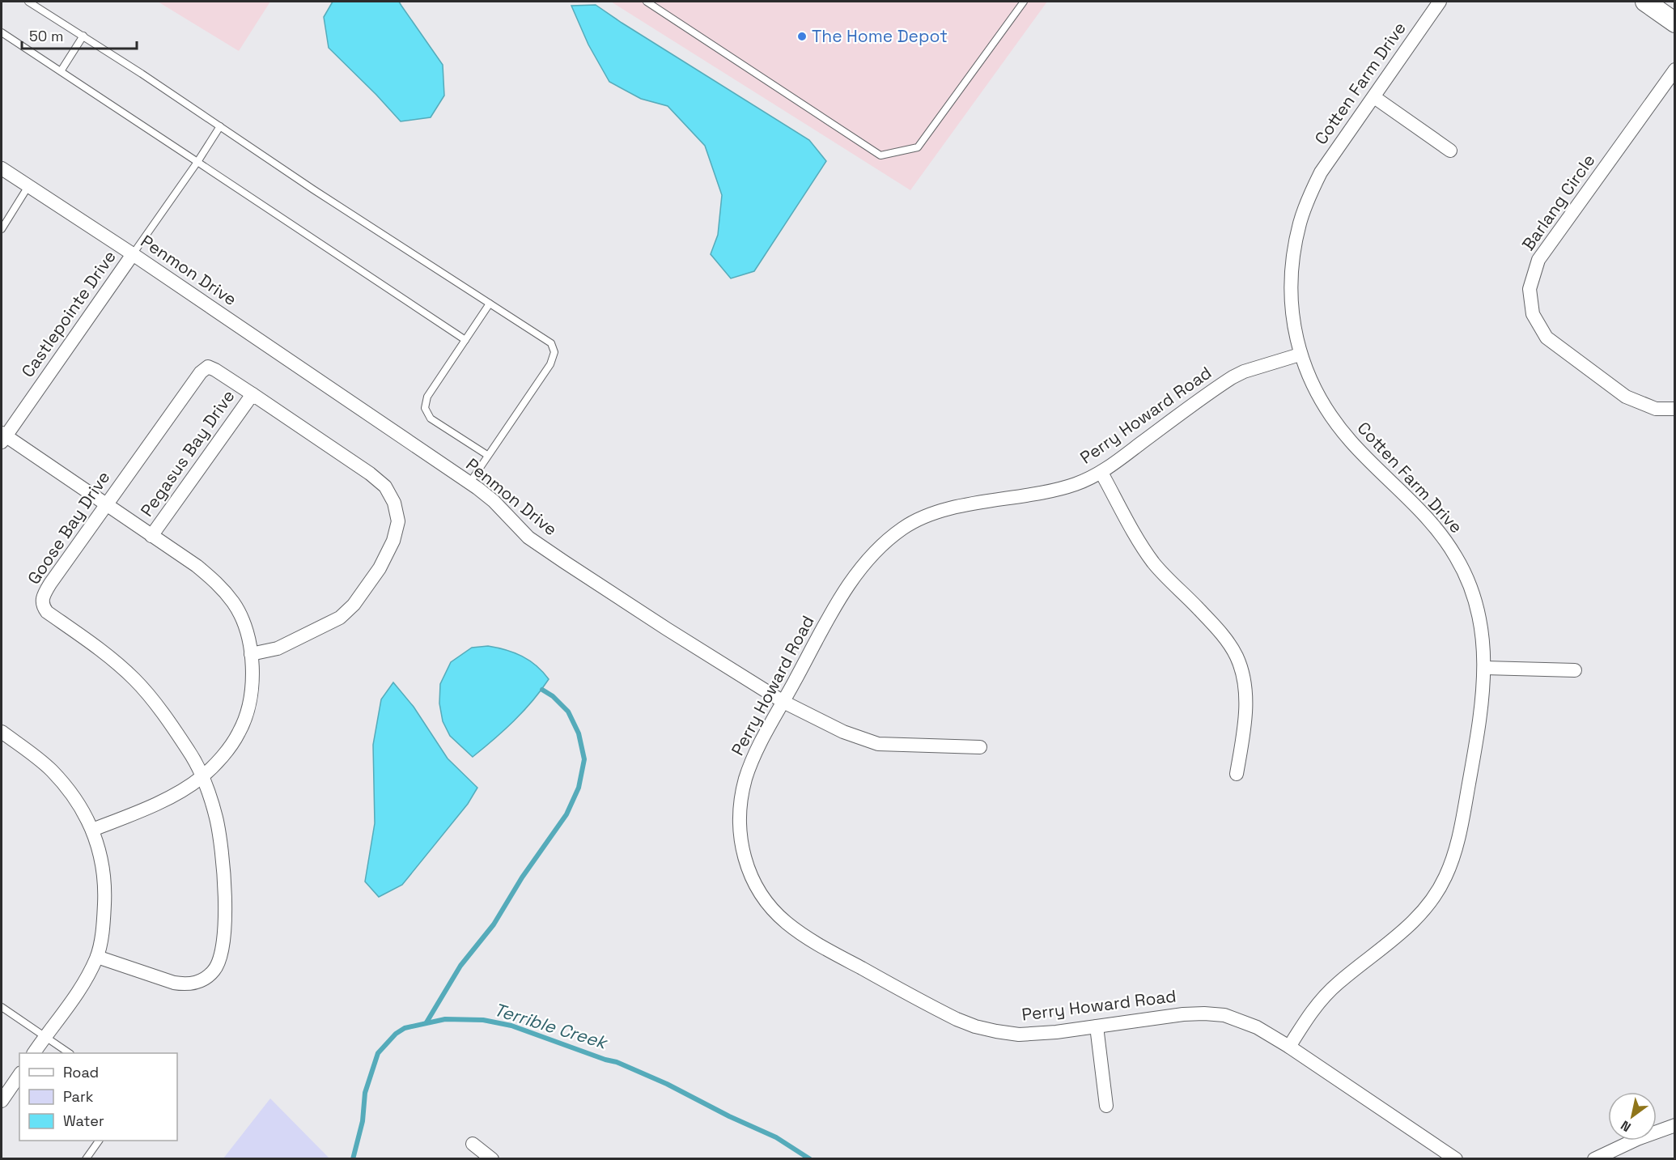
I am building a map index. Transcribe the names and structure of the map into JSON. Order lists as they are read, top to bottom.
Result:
{
  "streets": {
    "street": [
      "Cotten Farm Drive",
      "Barlang Circle",
      "Penmon Drive",
      "Castlepointe Drive",
      "Perry Howard Road",
      "Pegasus Bay Drive",
      "Goose Bay Drive"
    ]
  },
  "crossings": [
    ["Cotten Farm Drive", "Perry Howard Road"],
    ["Penmon Drive", "Castlepointe Drive"],
    ["Penmon Drive", "Perry Howard Road"],
    ["Pegasus Bay Drive", "Goose Bay Drive"]
  ],
  "water": ["Terrible Creek"],
  "places": ["The Home Depot"],
  "legend": ["Road", "Park", "Water"],
  "scale_bar": "50 m",
  "north": "bottom left"
}
